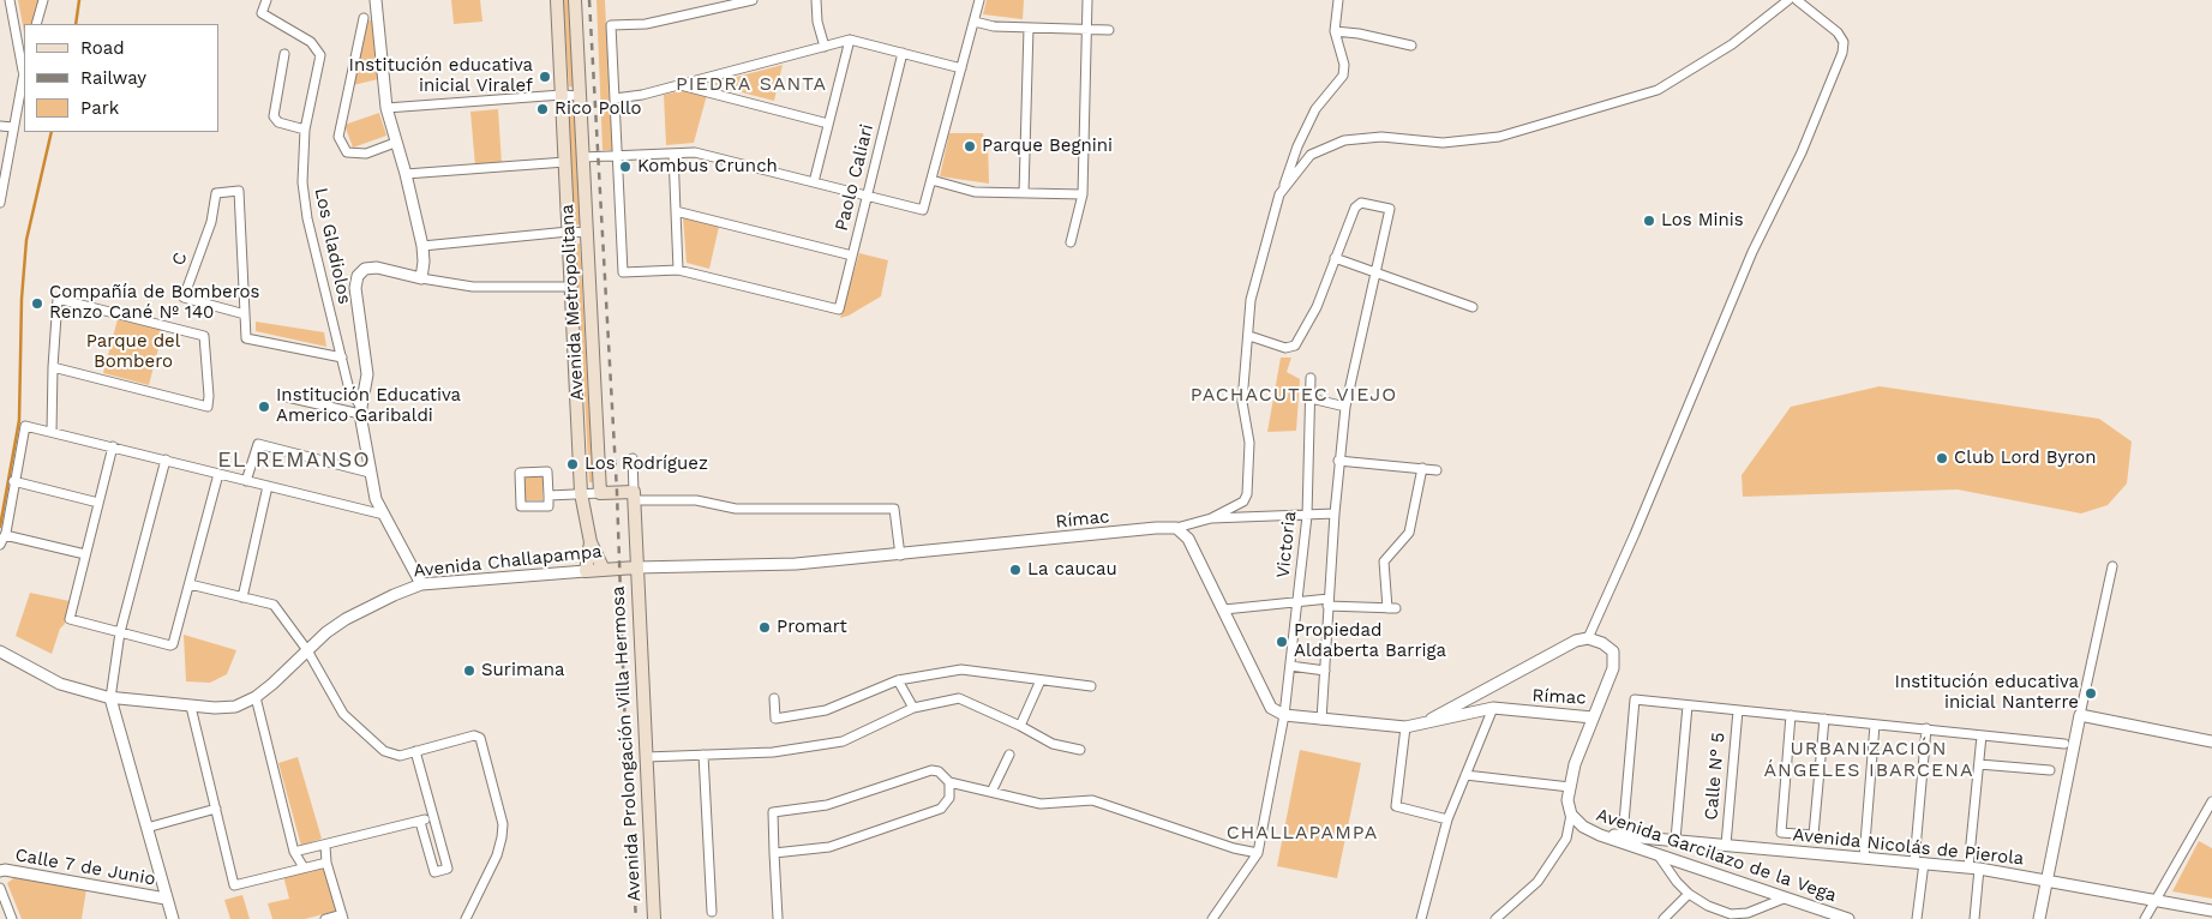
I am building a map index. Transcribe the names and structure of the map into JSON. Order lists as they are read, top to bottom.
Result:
{
  "streets": {
    "main road": ["Avenida Metropolitana", "Avenida Challapampa", "Avenida Prolongación Villa Hermosa"],
    "street": [
      "Paolo Caliari",
      "Los Gladiolos",
      "C",
      "Rímac",
      "Victoria",
      "Calle N° 5",
      "Avenida Nicolás de Pierola",
      "Avenida Garcilazo de la Vega",
      "Calle 7 de Junio"
    ]
  },
  "crossings": [
    ["Avenida Metropolitana", "Avenida Challapampa"],
    ["Rímac", "Victoria"],
    ["Rímac", "Avenida Challapampa"],
    ["Rímac", "Avenida Prolongación Villa Hermosa"],
    ["Rímac", "Avenida Garcilazo de la Vega"],
    ["Avenida Challapampa", "Avenida Prolongación Villa Hermosa"],
    ["Calle N° 5", "Avenida Nicolás de Pierola"],
    ["Avenida Nicolás de Pierola", "Avenida Garcilazo de la Vega"]
  ],
  "districts": [
    "PIEDRA SANTA",
    "PACHACUTEC VIEJO",
    "EL REMANSO",
    "URBANIZACIÓN ÁNGELES IBARCENA",
    "CHALLAPAMPA"
  ],
  "parks": ["Parque del Bombero"],
  "places": [
    "Institución educativa inicial Viralef",
    "Rico Pollo",
    "Parque Begnini",
    "Kombus Crunch",
    "Los Minis",
    "Compañía de Bomberos Renzo Cané Nº 140",
    "Institución Educativa Americo Garibaldi",
    "Club Lord Byron",
    "Los Rodríguez",
    "La caucau",
    "Promart",
    "Propiedad Aldaberta Barriga",
    "Surimana",
    "Institución educativa inicial Nanterre"
  ],
  "legend": ["Road", "Railway", "Park"]
}
